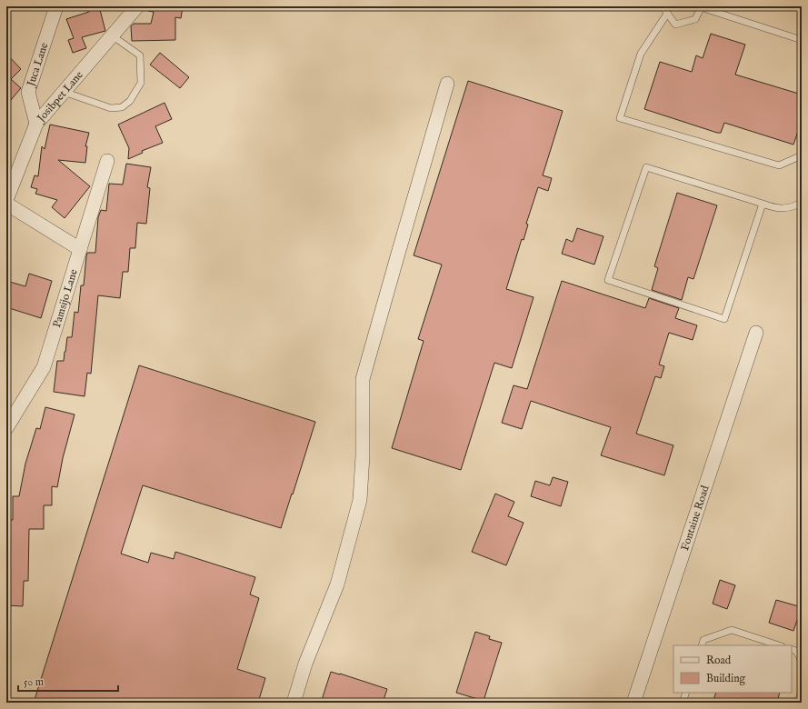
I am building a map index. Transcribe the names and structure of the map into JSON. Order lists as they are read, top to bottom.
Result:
{
  "streets": {
    "street": [
      "Juca Lane",
      "Josibpet Lane",
      "Pamsijo Lane",
      "Fontaine Road"
    ]
  },
  "crossings": [
    ["Juca Lane", "Josibpet Lane"]
  ],
  "legend": ["Road", "Building"],
  "scale_bar": "50 m"
}
